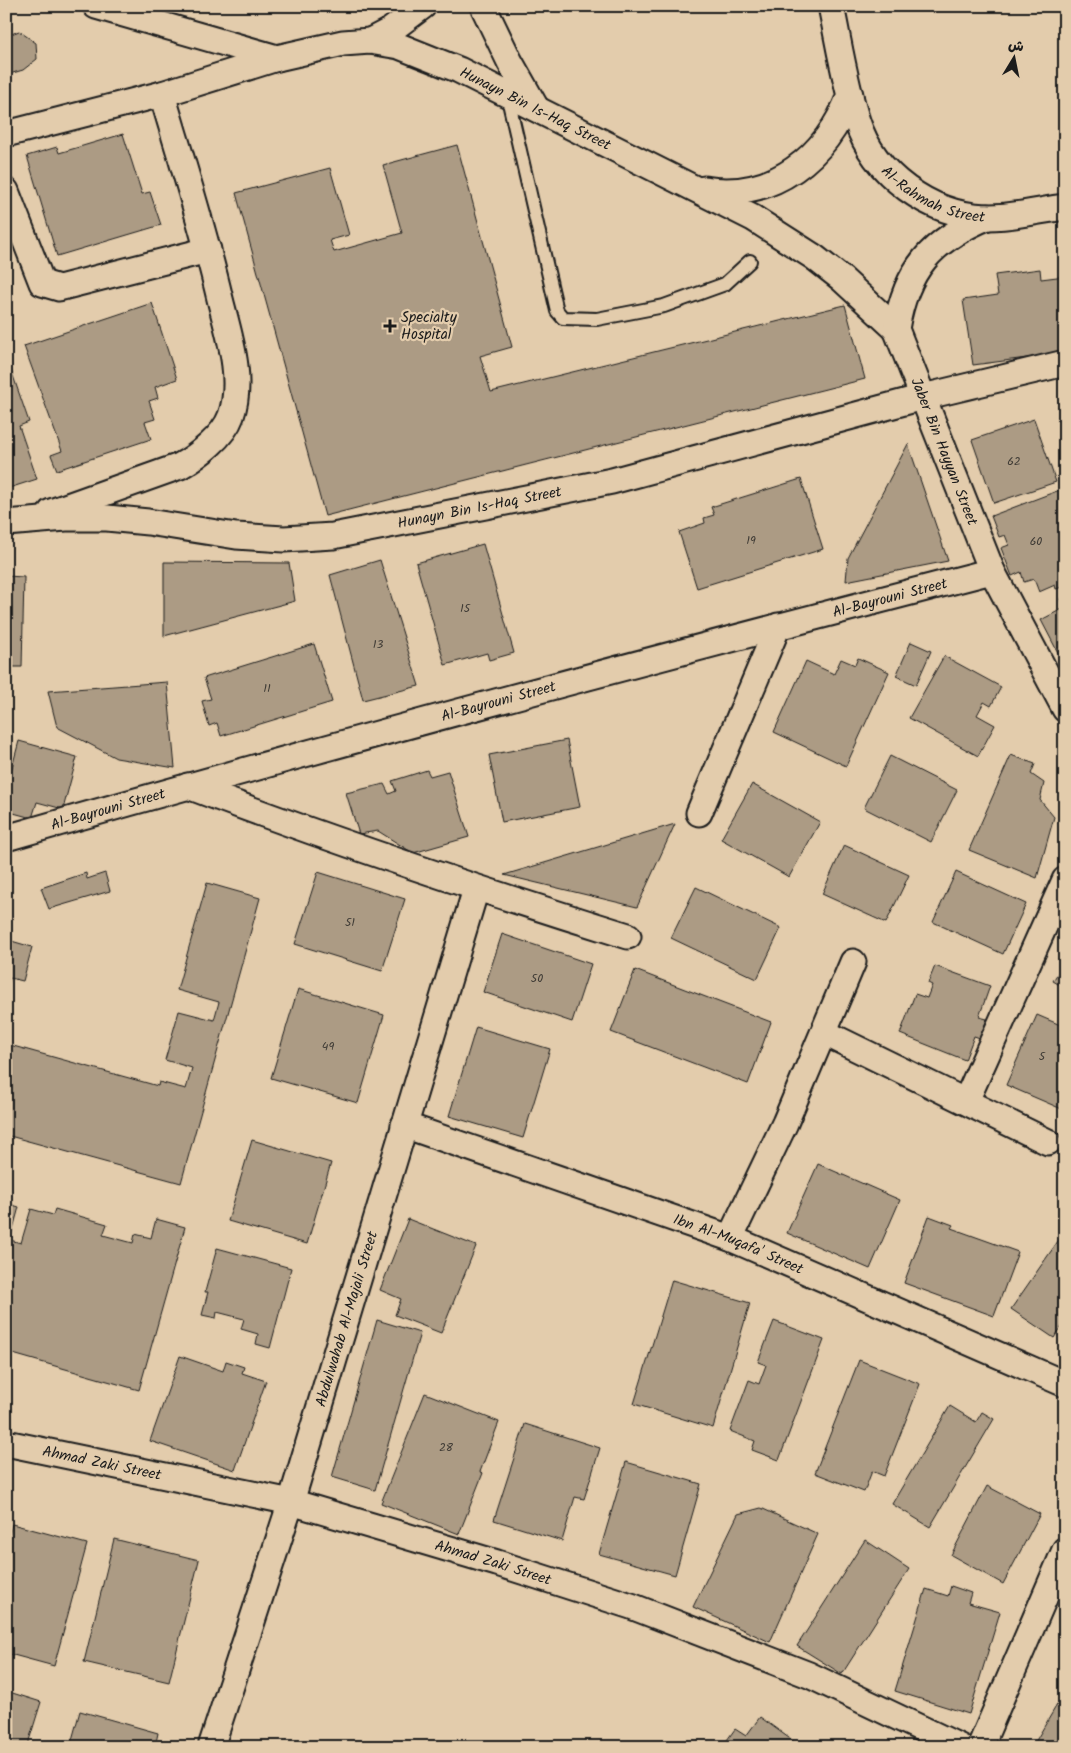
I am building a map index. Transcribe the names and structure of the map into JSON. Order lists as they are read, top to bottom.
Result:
{
  "streets": {
    "street": [
      "Hunayn Bin Is-Haq Street",
      "Al-Rahmah Street",
      "Jaber Bin Hayyan Street",
      "Al-Bayrouni Street",
      "Ibn Al-Muqafa' Street",
      "Abdulwahab Al-Majali Street",
      "Ahmad Zaki Street"
    ]
  },
  "crossings": [
    ["Hunayn Bin Is-Haq Street", "Jaber Bin Hayyan Street"],
    ["Jaber Bin Hayyan Street", "Al-Bayrouni Street"],
    ["Ibn Al-Muqafa' Street", "Abdulwahab Al-Majali Street"],
    ["Abdulwahab Al-Majali Street", "Ahmad Zaki Street"]
  ],
  "places": {
    "health": ["Specialty Hospital"]
  },
  "house_numbers": [
    "62",
    "19",
    "60",
    "15",
    "13",
    "11",
    "51",
    "50",
    "49",
    "5",
    "28"
  ],
  "north": "top"
}
